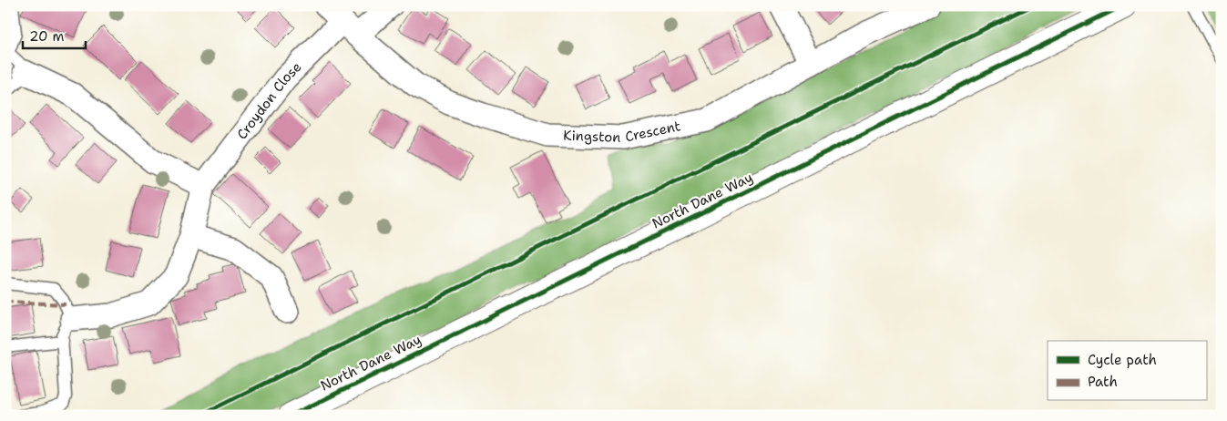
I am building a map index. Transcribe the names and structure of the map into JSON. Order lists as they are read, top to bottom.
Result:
{
  "streets": {
    "street": ["Croydon Close", "Kingston Crescent", "North Dane Way"]
  },
  "crossings": [
    ["Croydon Close", "Kingston Crescent"]
  ],
  "legend": ["Cycle path", "Path"],
  "scale_bar": "20 m"
}
